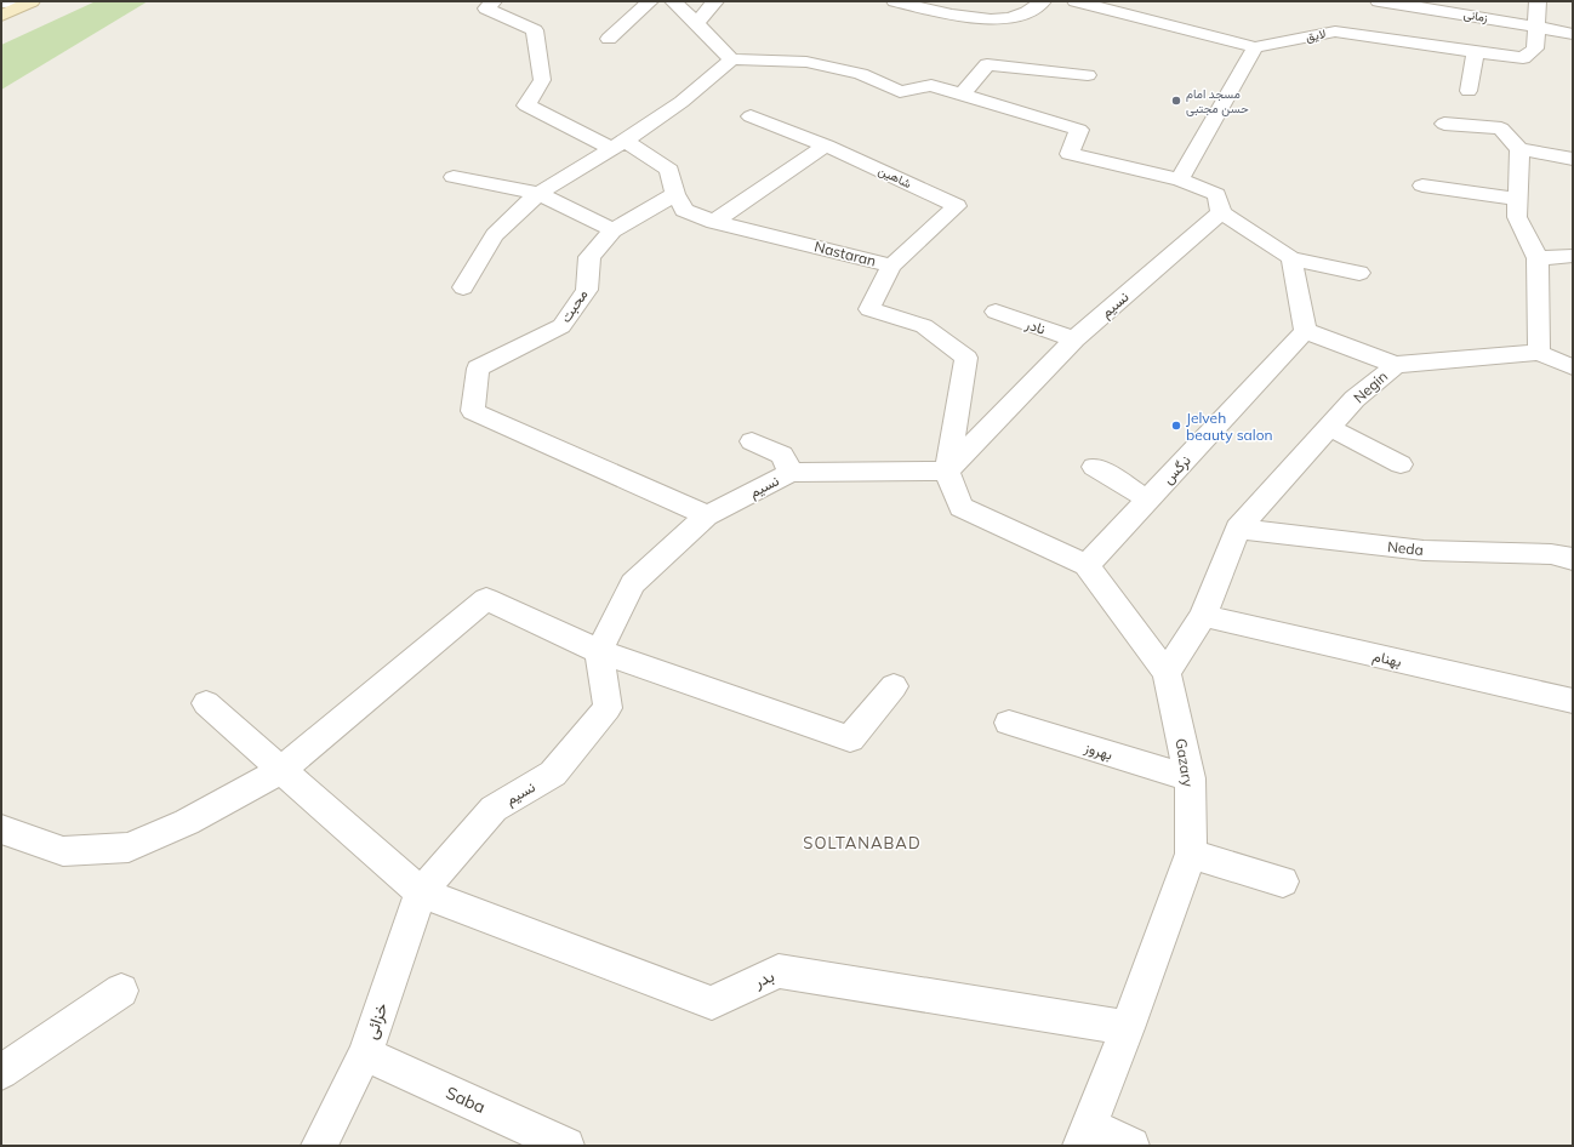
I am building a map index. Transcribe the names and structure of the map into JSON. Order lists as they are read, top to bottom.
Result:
{
  "streets": {
    "street": [
      "زمانی",
      "لایق",
      "شاهین",
      "Nastaran",
      "نسیم",
      "محبت",
      "نادر",
      "Negin",
      "نرگس",
      "Neda",
      "بهنام",
      "بهروز",
      "Gazary",
      "بدر",
      "خزائی",
      "Saba"
    ]
  },
  "crossings": [
    ["زمانی", "لایق"],
    ["شاهین", "Nastaran"],
    ["Nastaran", "نسیم"],
    ["Nastaran", "محبت"],
    ["Nastaran", "Gazary"],
    ["نسیم", "محبت"],
    ["نسیم", "نادر"],
    ["نسیم", "Gazary"],
    ["نسیم", "بدر"],
    ["نسیم", "خزائی"],
    ["Negin", "Neda"],
    ["Negin", "بهنام"],
    ["Negin", "Gazary"],
    ["نرگس", "Gazary"],
    ["بهروز", "Gazary"],
    ["Gazary", "بدر"],
    ["بدر", "خزائی"],
    ["خزائی", "Saba"]
  ],
  "districts": ["SOLTANABAD"],
  "places": ["مسجد امام حسن مجتبی", "Jelveh beauty salon"]
}
